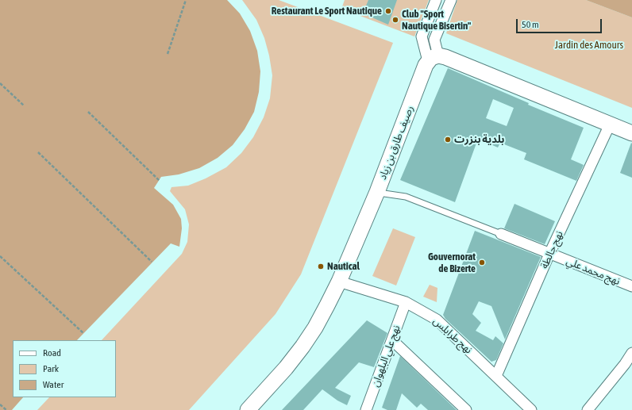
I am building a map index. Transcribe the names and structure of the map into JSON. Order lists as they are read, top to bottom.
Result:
{
  "streets": {
    "main road": ["رصيف طارق بن زياد"],
    "street": [
      "نهج جالطة",
      "نهج محمد علي",
      "نهج طرابلس",
      "نهج علي البلهوان"
    ]
  },
  "crossings": [
    ["رصيف طارق بن زياد", "نهج طرابلس"],
    ["نهج جالطة", "نهج محمد علي"],
    ["نهج جالطة", "نهج طرابلس"],
    ["نهج طرابلس", "نهج علي البلهوان"]
  ],
  "parks": ["Jardin des Amours"],
  "places": [
    "Restaurant Le Sport Nautique",
    "Club \"Sport Nautique Bisertin\"",
    "بلدية بنزرت",
    "Gouvernorat de Bizerte",
    "Nautical"
  ],
  "legend": ["Road", "Park", "Water"],
  "scale_bar": "50 m"
}
